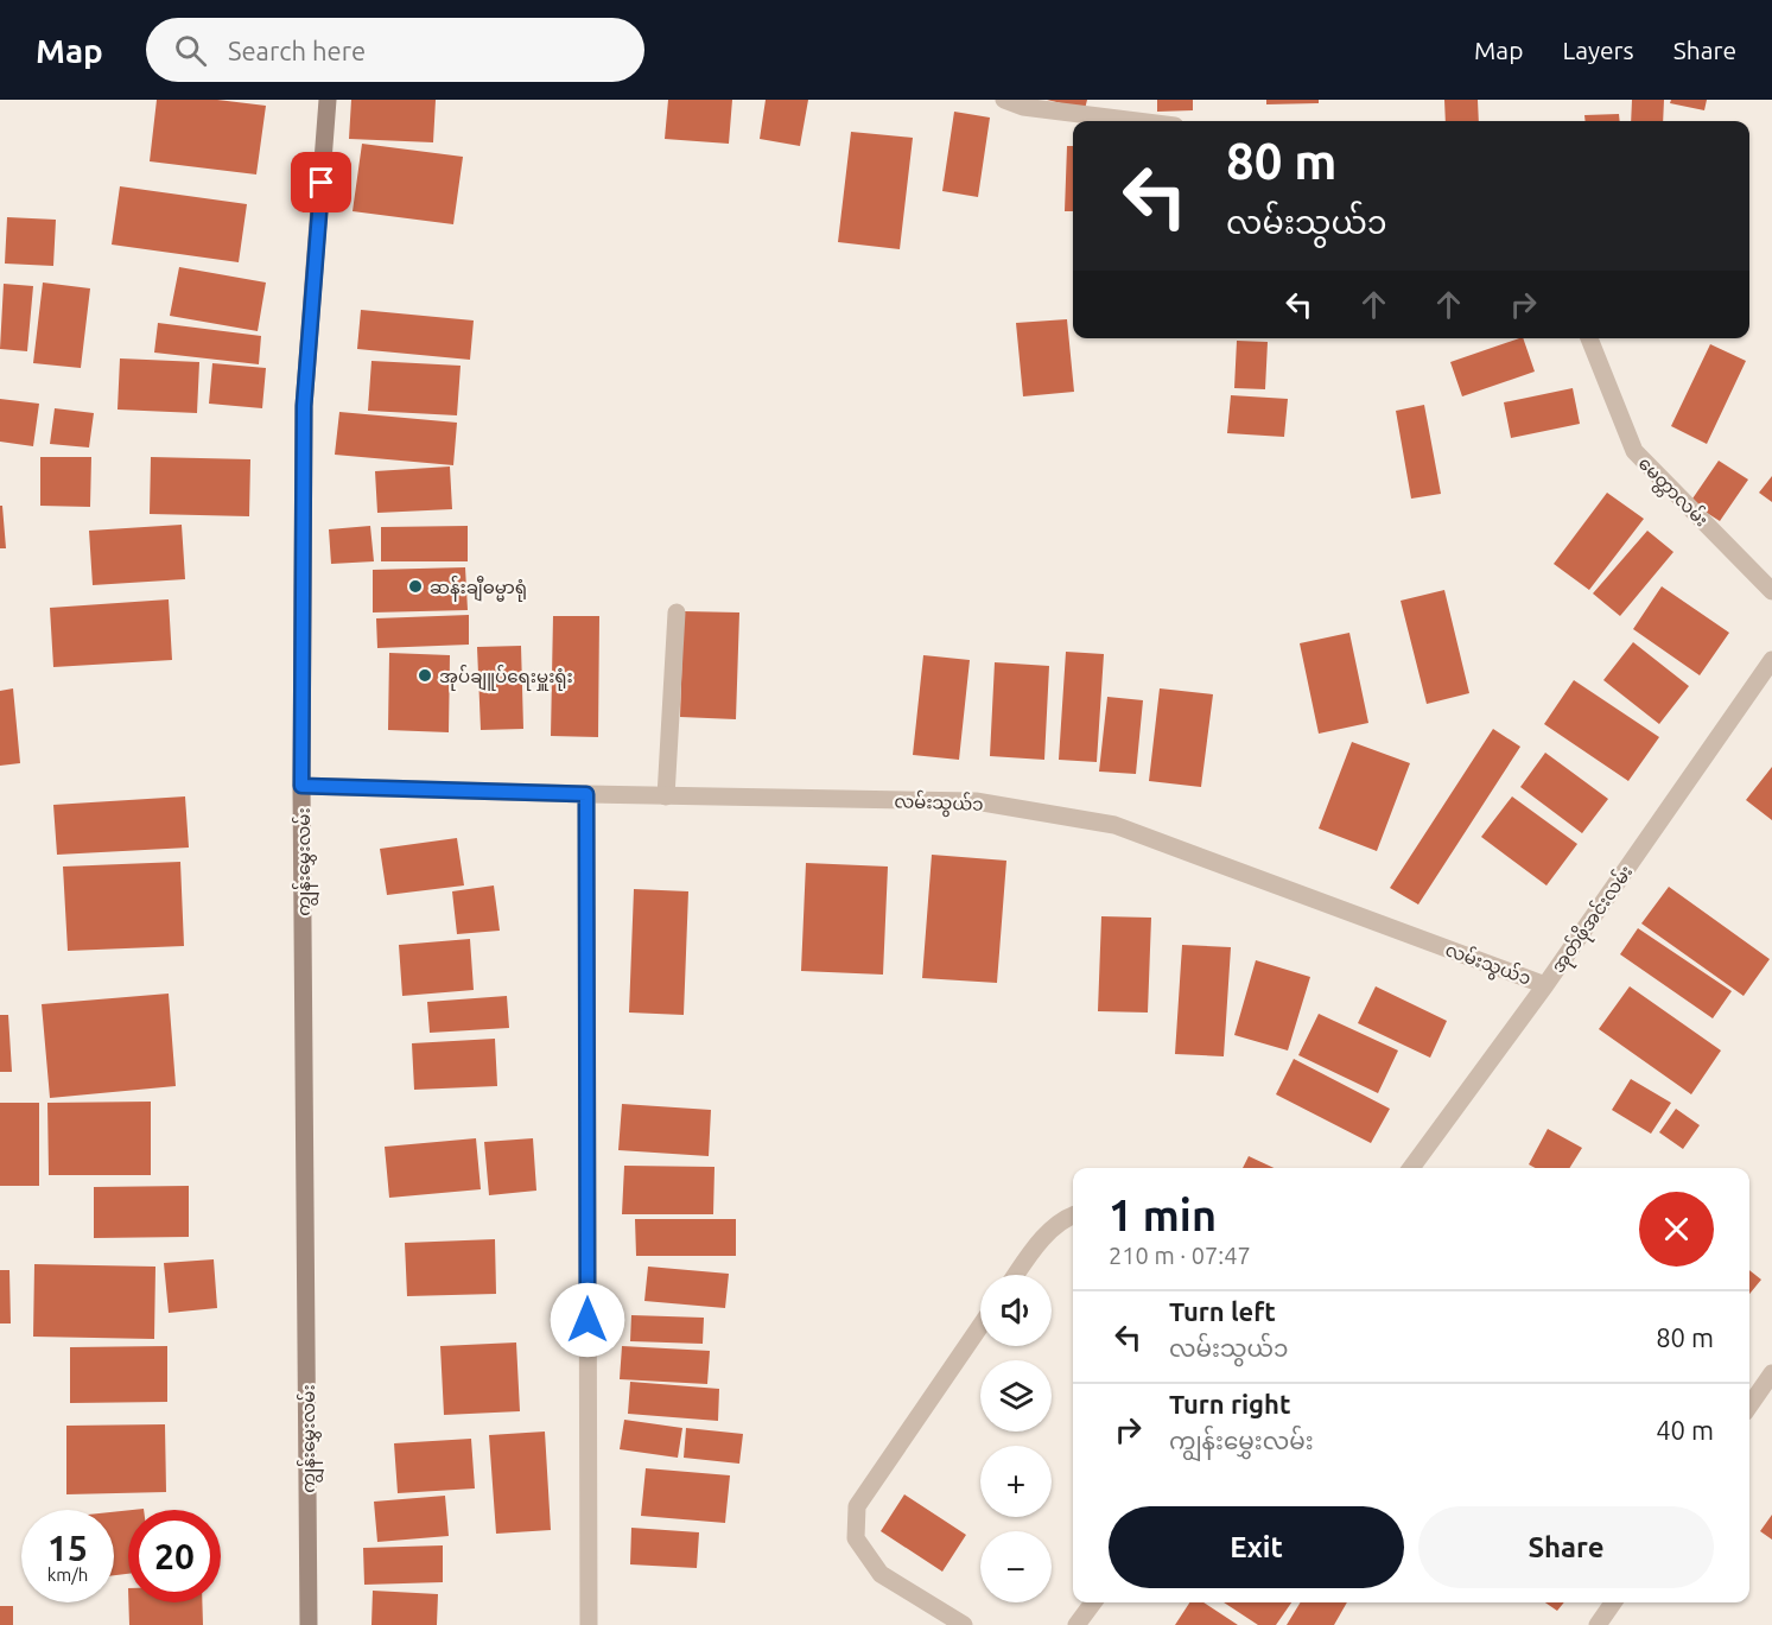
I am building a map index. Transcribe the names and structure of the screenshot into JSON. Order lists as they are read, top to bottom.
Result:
{
  "streets": {
    "street": [
      "မေတ္တာလမ်း",
      "လမ်းသွယ်၁",
      "ကျွန်းမွှေးလမ်း",
      "အုတ်ဖိုအင်းလမ်း"
    ]
  },
  "crossings": [
    ["လမ်းသွယ်၁", "ကျွန်းမွှေးလမ်း"],
    ["လမ်းသွယ်၁", "အုတ်ဖိုအင်းလမ်း"]
  ],
  "places": ["ဆန်းချီဓမ္မာရုံ", "အုပ်ချူပ်ရေးမှူးရုံး"],
  "page": {
    "header": "Map",
    "search": "Search here",
    "nav": ["Map", "Layers", "Share"],
    "turn": ["80 m", "လမ်းသွယ်၁"],
    "heading": ["1 min", "210 m · 07:47"],
    "map_buttons": ["+", "−"],
    "list": [
      {
        "name": "Turn left",
        "note": "လမ်းသွယ်၁",
        "value": "80 m"
      },
      {
        "name": "Turn right",
        "note": "ကျွန်းမွှေးလမ်း",
        "value": "40 m"
      }
    ],
    "buttons": ["Exit", "Share"],
    "speed": "15 km/h",
    "limit": "20"
  }
}
